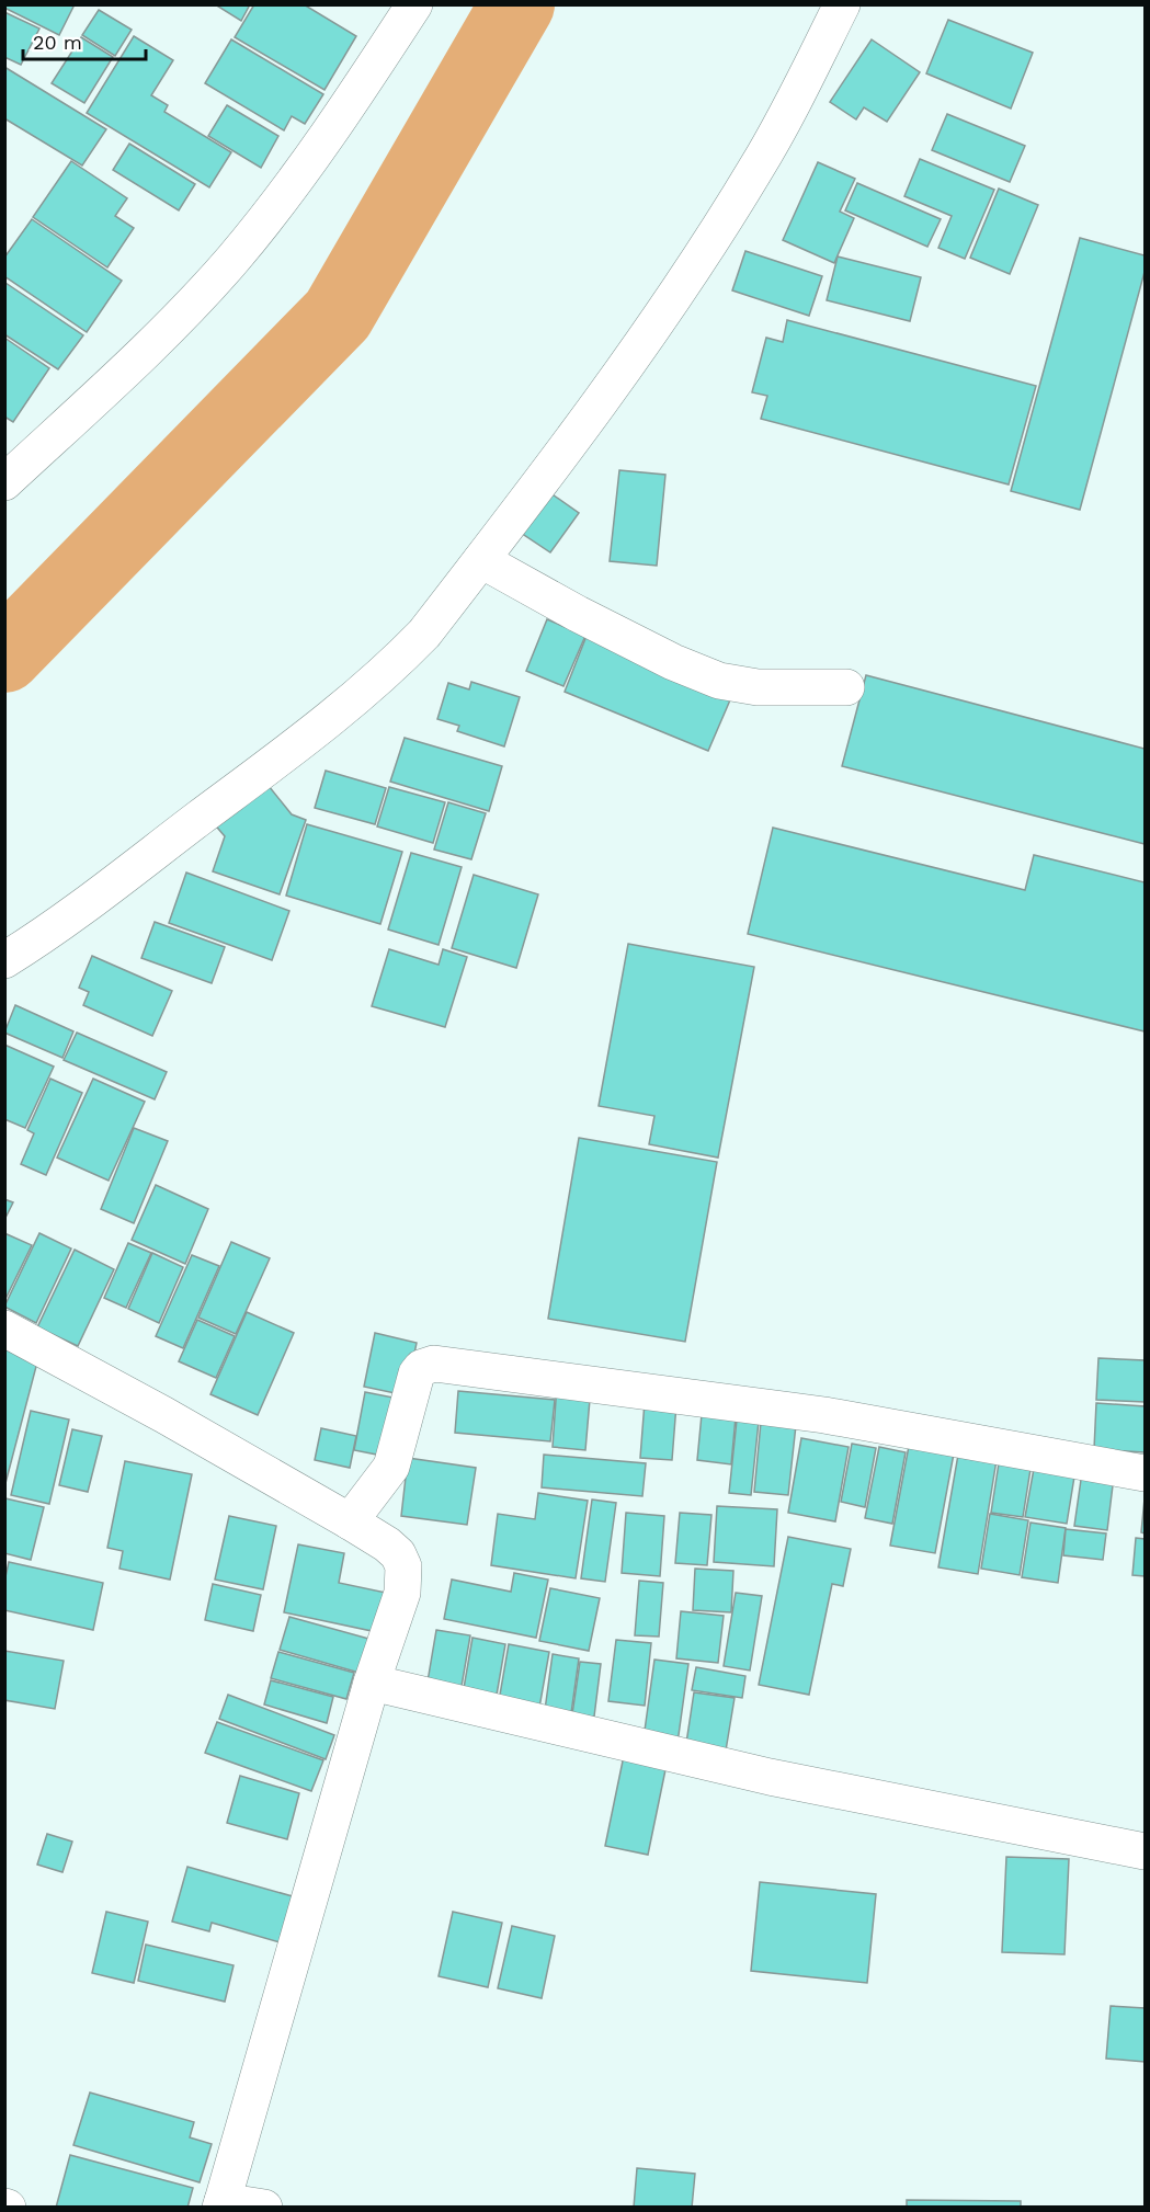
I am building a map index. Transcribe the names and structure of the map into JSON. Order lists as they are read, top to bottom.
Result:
{
  "scale_bar": "20 m"
}
